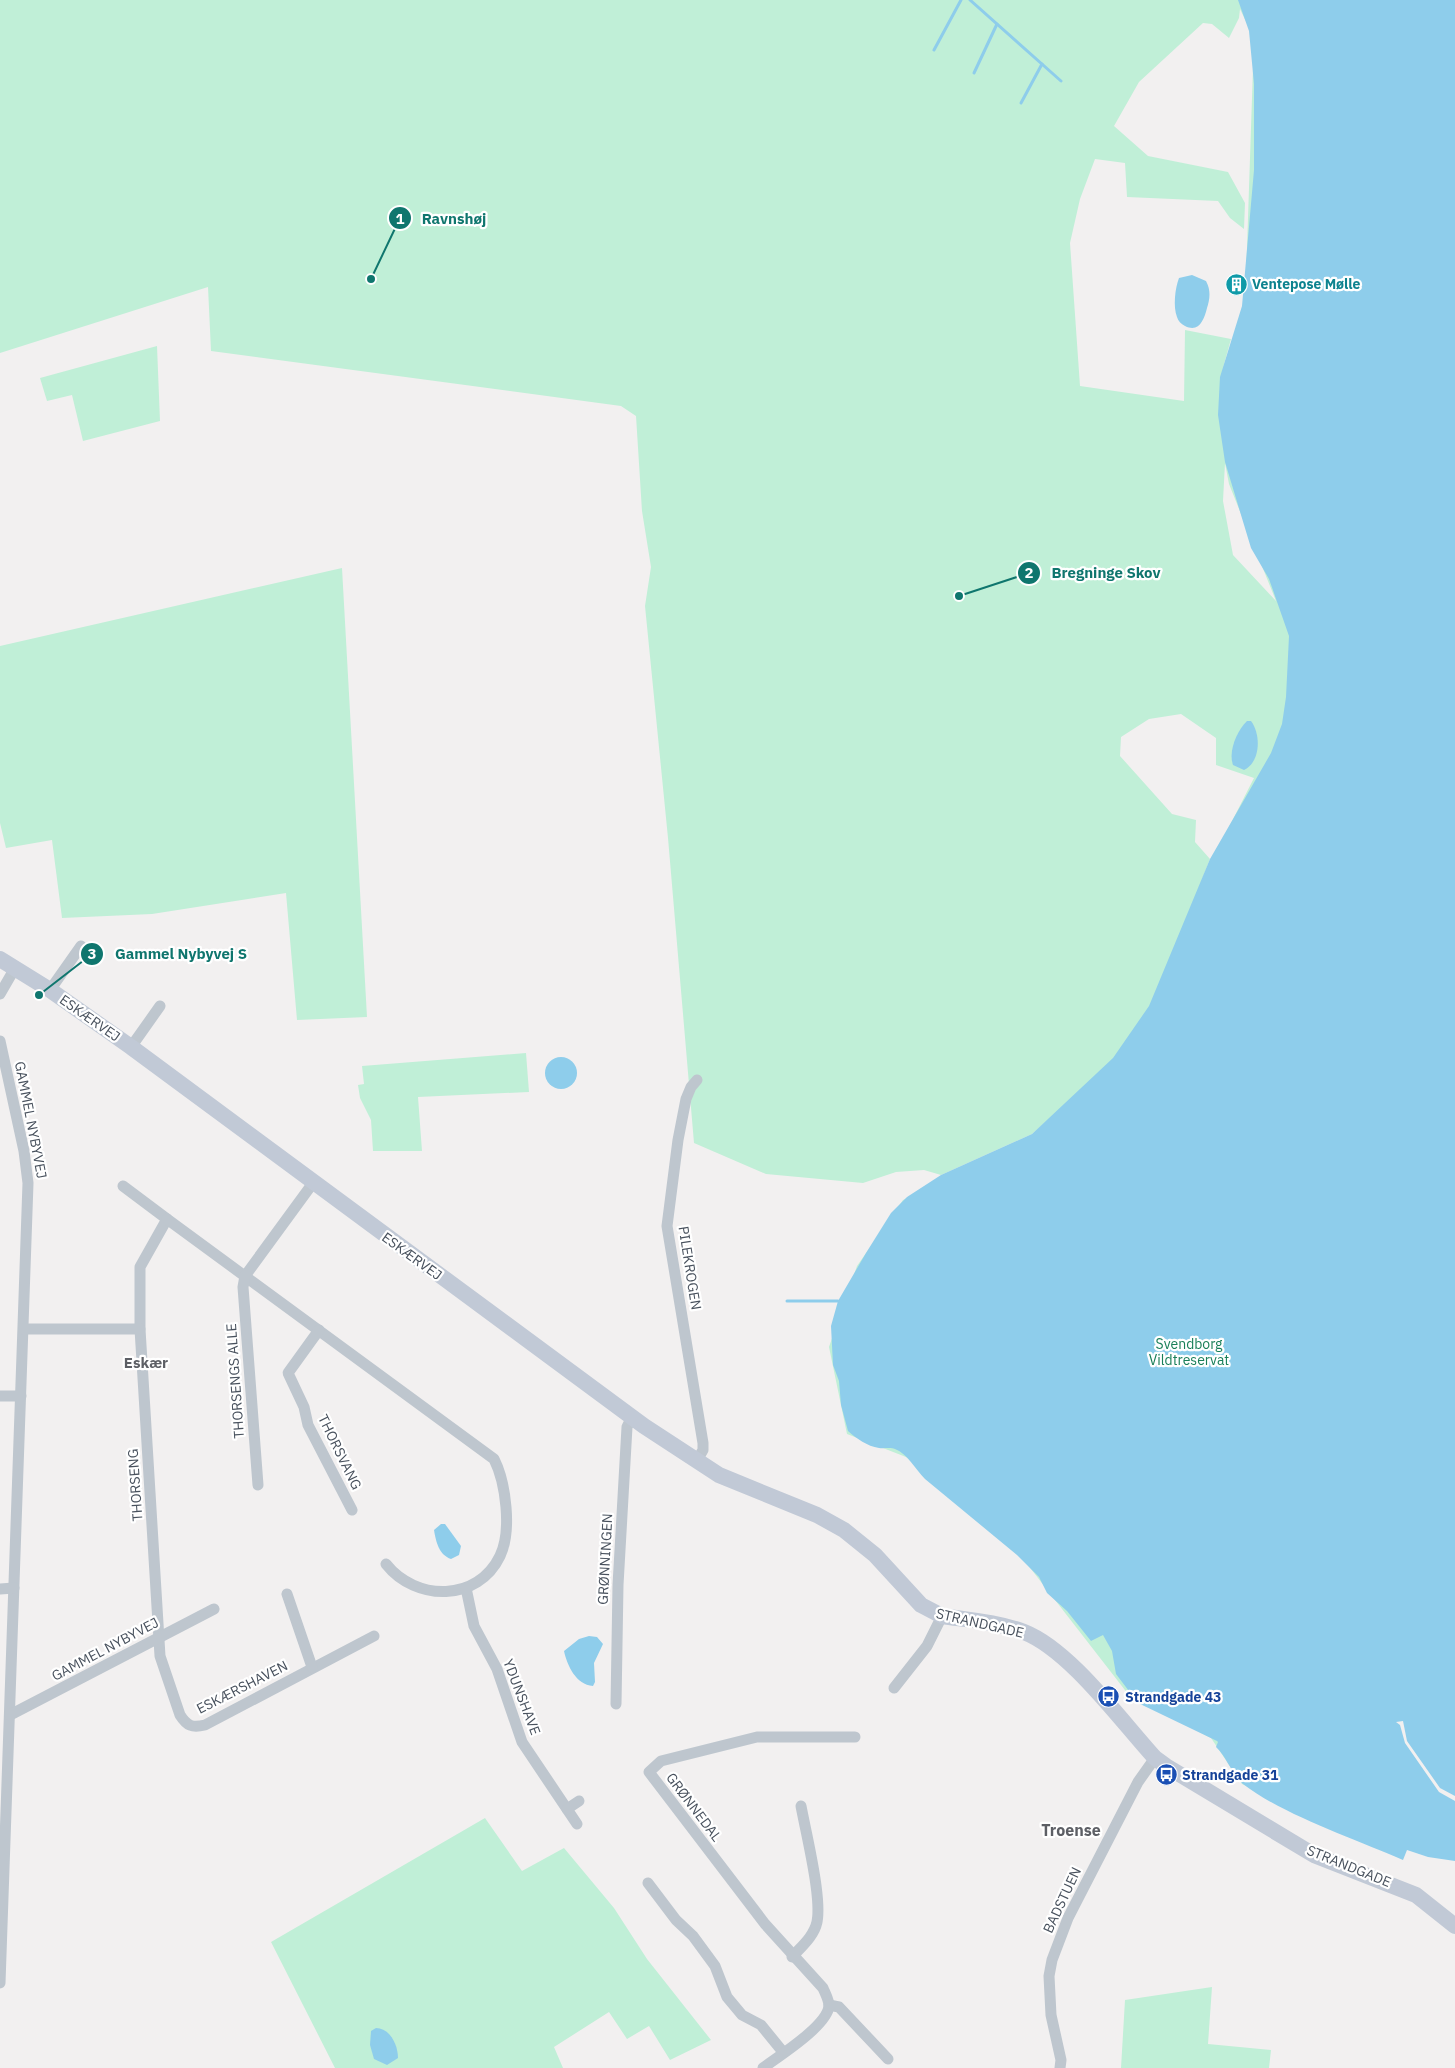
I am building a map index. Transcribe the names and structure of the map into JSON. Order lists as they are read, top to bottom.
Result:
{
  "streets": {
    "street": [
      "ESKÆRVEJ",
      "GAMMEL NYBYVEJ",
      "PILEKROGEN",
      "THORSENGS ALLE",
      "THORSVANG",
      "THORSENG",
      "GRØNNINGEN",
      "STRANDGADE",
      "ESKÆRSHAVEN",
      "YDUNSHAVE",
      "GRØNNEDAL",
      "BADSTUEN"
    ]
  },
  "crossings": [
    ["ESKÆRVEJ", "PILEKROGEN"],
    ["ESKÆRVEJ", "GRØNNINGEN"],
    ["ESKÆRVEJ", "STRANDGADE"],
    ["GAMMEL NYBYVEJ", "THORSENG"],
    ["GAMMEL NYBYVEJ", "ESKÆRSHAVEN"],
    ["PILEKROGEN", "STRANDGADE"],
    ["THORSENG", "ESKÆRSHAVEN"],
    ["STRANDGADE", "BADSTUEN"]
  ],
  "districts": ["Eskær", "Troense"],
  "parks": ["Svendborg Vildtreservat"],
  "places": {
    "other": ["Ravnshøj", "Bregninge Skov", "Gammel Nybyvej S"],
    "building": ["Ventepose Mølle"],
    "bus stop": ["Strandgade 43", "Strandgade 31"]
  }
}
